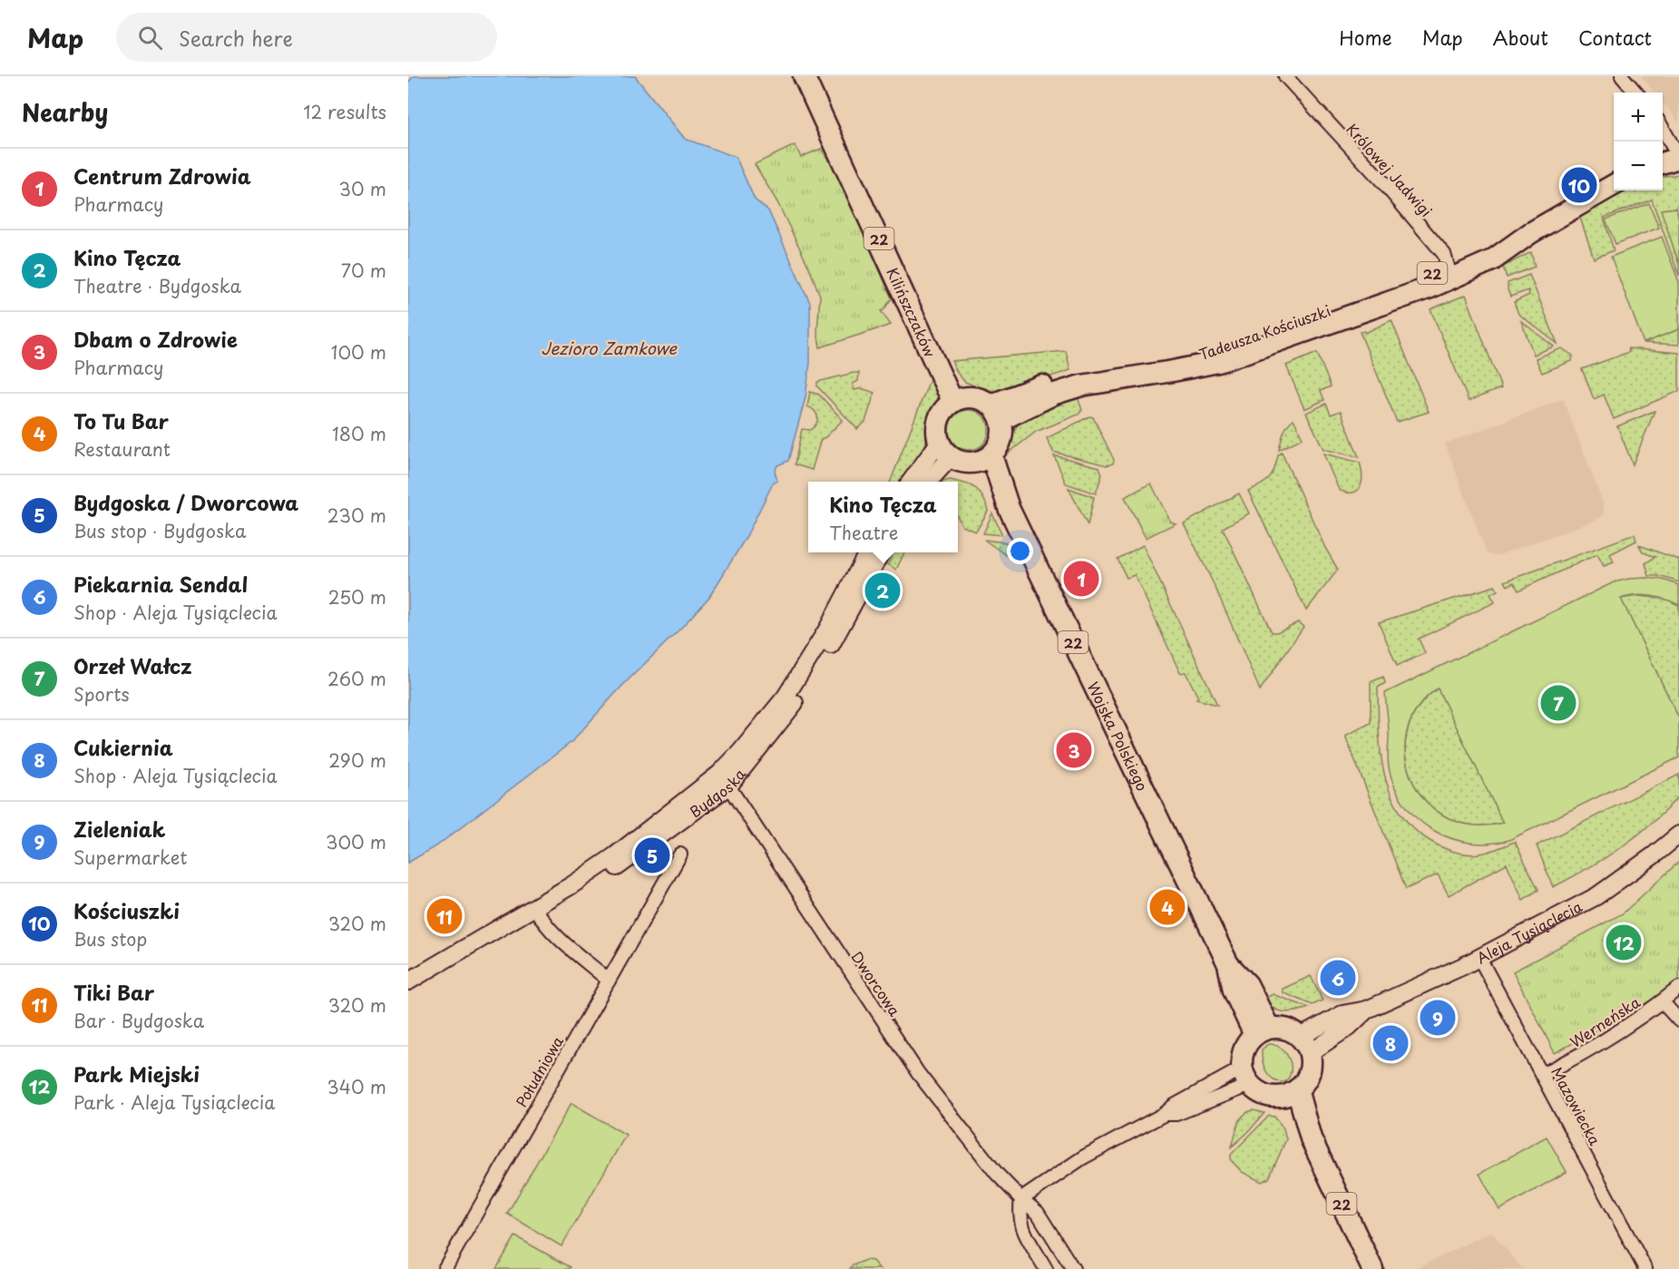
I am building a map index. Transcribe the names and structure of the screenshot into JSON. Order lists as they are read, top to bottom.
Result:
{
  "streets": {
    "main road": [
      "22",
      "Kilińszczaków",
      "Tadeusza Kościuszki",
      "Wojska Polskiego"
    ],
    "street": [
      "Królowej Jadwigi",
      "Bydgoska",
      "Aleja Tysiąclecia",
      "Dworcowa",
      "Werneńska",
      "Południowa",
      "Mazowiecka"
    ]
  },
  "crossings": [
    ["Królowej Jadwigi", "Tadeusza Kościuszki"],
    ["22", "Wojska Polskiego"],
    ["22", "Aleja Tysiąclecia"],
    ["Kilińszczaków", "Tadeusza Kościuszki"],
    ["Kilińszczaków", "Wojska Polskiego"],
    ["Tadeusza Kościuszki", "Wojska Polskiego"],
    ["Wojska Polskiego", "Aleja Tysiąclecia"],
    ["Bydgoska", "Dworcowa"],
    ["Aleja Tysiąclecia", "Mazowiecka"],
    ["Werneńska", "Mazowiecka"]
  ],
  "water": ["Jezioro Zamkowe"],
  "page": {
    "header": "Map",
    "search": "Search here",
    "nav": [
      "Home",
      "Map",
      "About",
      "Contact"
    ],
    "heading": ["Nearby", "12 results"],
    "map_buttons": ["+", "−"],
    "list": [
      {
        "mark": "1",
        "name": "Centrum Zdrowia",
        "note": "Pharmacy",
        "value": "30 m"
      },
      {
        "mark": "2",
        "name": "Kino Tęcza",
        "note": "Theatre · Bydgoska",
        "value": "70 m"
      },
      {
        "mark": "3",
        "name": "Dbam o Zdrowie",
        "note": "Pharmacy",
        "value": "100 m"
      },
      {
        "mark": "4",
        "name": "To Tu Bar",
        "note": "Restaurant",
        "value": "180 m"
      },
      {
        "mark": "5",
        "name": "Bydgoska / Dworcowa",
        "note": "Bus stop · Bydgoska",
        "value": "230 m"
      },
      {
        "mark": "6",
        "name": "Piekarnia Sendal",
        "note": "Shop · Aleja Tysiąclecia",
        "value": "250 m"
      },
      {
        "mark": "7",
        "name": "Orzeł Wałcz",
        "note": "Sports",
        "value": "260 m"
      },
      {
        "mark": "8",
        "name": "Cukiernia",
        "note": "Shop · Aleja Tysiąclecia",
        "value": "290 m"
      },
      {
        "mark": "9",
        "name": "Zieleniak",
        "note": "Supermarket",
        "value": "300 m"
      },
      {
        "mark": "10",
        "name": "Kościuszki",
        "note": "Bus stop",
        "value": "320 m"
      },
      {
        "mark": "11",
        "name": "Tiki Bar",
        "note": "Bar · Bydgoska",
        "value": "320 m"
      },
      {
        "mark": "12",
        "name": "Park Miejski",
        "note": "Park · Aleja Tysiąclecia",
        "value": "340 m"
      }
    ],
    "pins": [
      "10",
      "1",
      "2",
      "7",
      "3",
      "5",
      "4",
      "11",
      "12",
      "6",
      "9",
      "8"
    ],
    "popup": ["Kino Tęcza", "Theatre"]
  }
}
